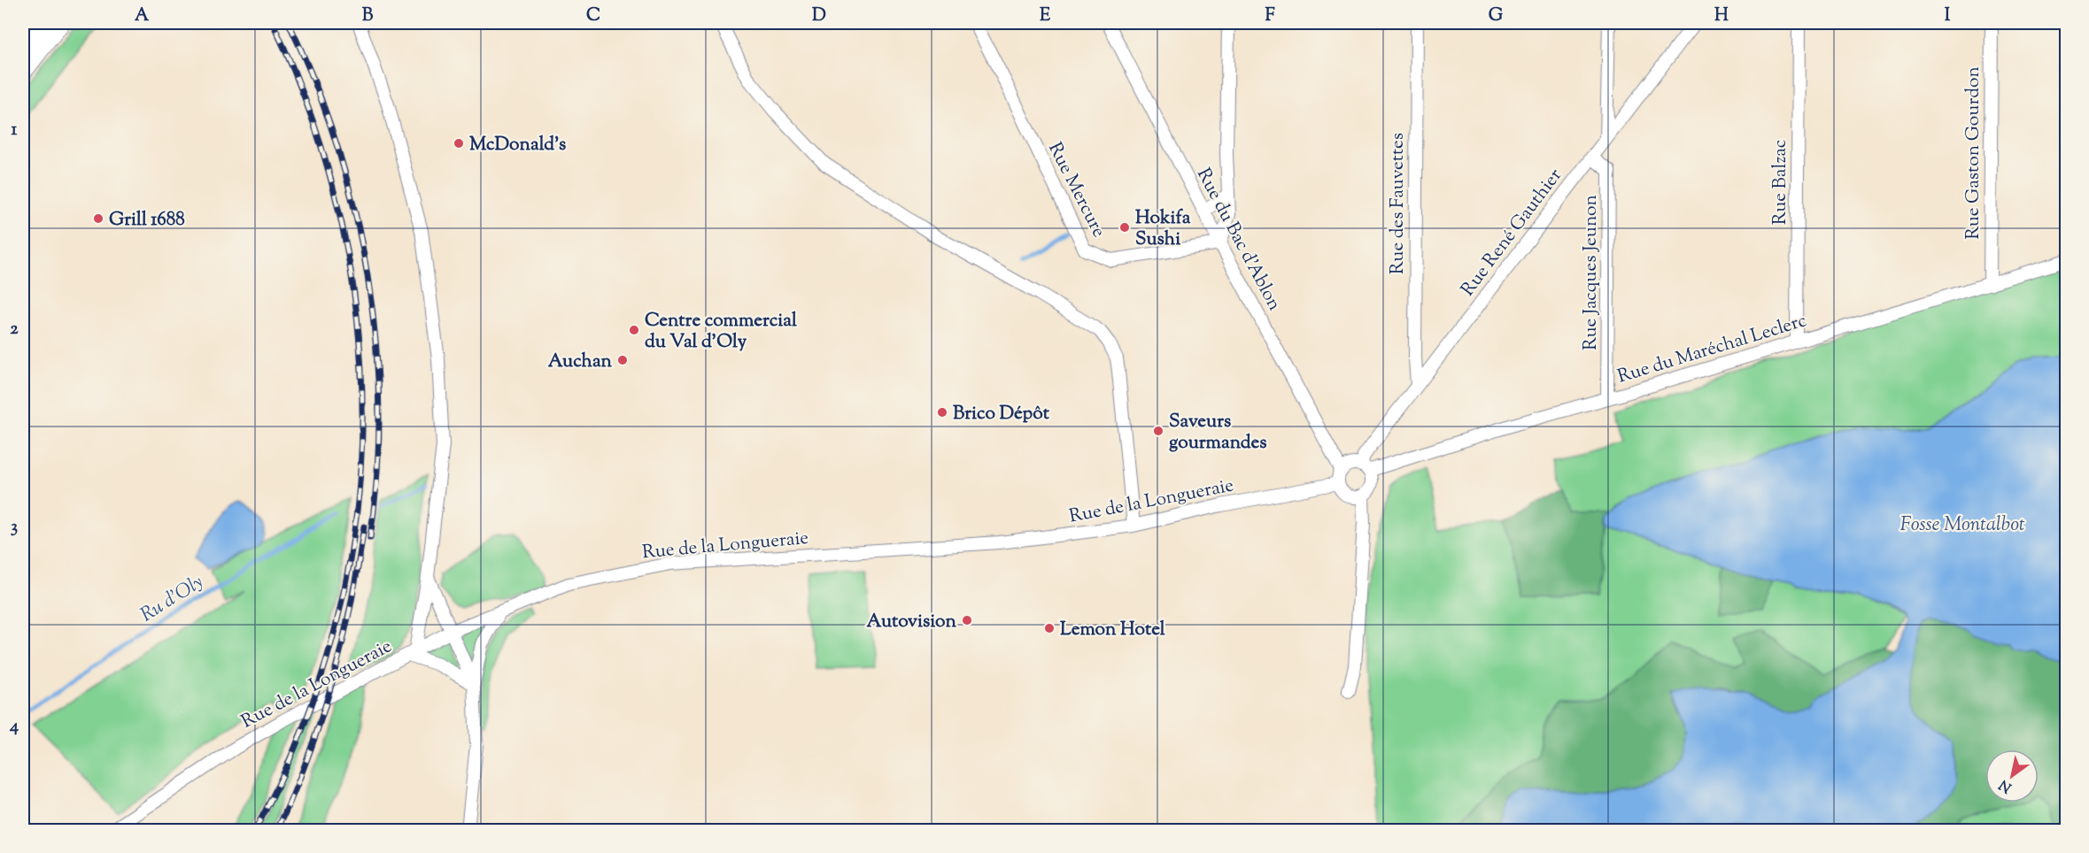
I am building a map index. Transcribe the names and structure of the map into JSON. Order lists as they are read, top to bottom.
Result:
{
  "streets": {
    "street": [
      "Rue Gaston Gourdon",
      "Rue Balzac",
      "Rue Mercure",
      "Rue des Fauvettes",
      "Rue René Gauthier",
      "Rue du Bac d'Ablon",
      "Rue Jacques Jeunon",
      "Rue du Maréchal Leclerc",
      "Rue de la Longueraie"
    ]
  },
  "crossings": [
    ["Rue Gaston Gourdon", "Rue du Maréchal Leclerc"],
    ["Rue Balzac", "Rue du Maréchal Leclerc"],
    ["Rue Mercure", "Rue du Bac d'Ablon"],
    ["Rue des Fauvettes", "Rue René Gauthier"],
    ["Rue René Gauthier", "Rue du Bac d'Ablon"],
    ["Rue René Gauthier", "Rue Jacques Jeunon"],
    ["Rue René Gauthier", "Rue du Maréchal Leclerc"],
    ["Rue René Gauthier", "Rue de la Longueraie"],
    ["Rue du Bac d'Ablon", "Rue du Maréchal Leclerc"],
    ["Rue du Bac d'Ablon", "Rue de la Longueraie"],
    ["Rue Jacques Jeunon", "Rue du Maréchal Leclerc"],
    ["Rue du Maréchal Leclerc", "Rue de la Longueraie"]
  ],
  "water": ["Fosse Montalbot", "Ru d'Oly"],
  "places": [
    "McDonald's",
    "Grill 1688",
    "Hokifa Sushi",
    "Centre commercial du Val d'Oly",
    "Auchan",
    "Brico Dépôt",
    "Saveurs gourmandes",
    "Autovision",
    "Lemon Hotel"
  ],
  "north": "bottom left",
  "grid": {
    "columns": [
      "A",
      "B",
      "C",
      "D",
      "E",
      "F",
      "G",
      "H",
      "I"
    ],
    "rows": [
      "1",
      "2",
      "3",
      "4"
    ]
  }
}
